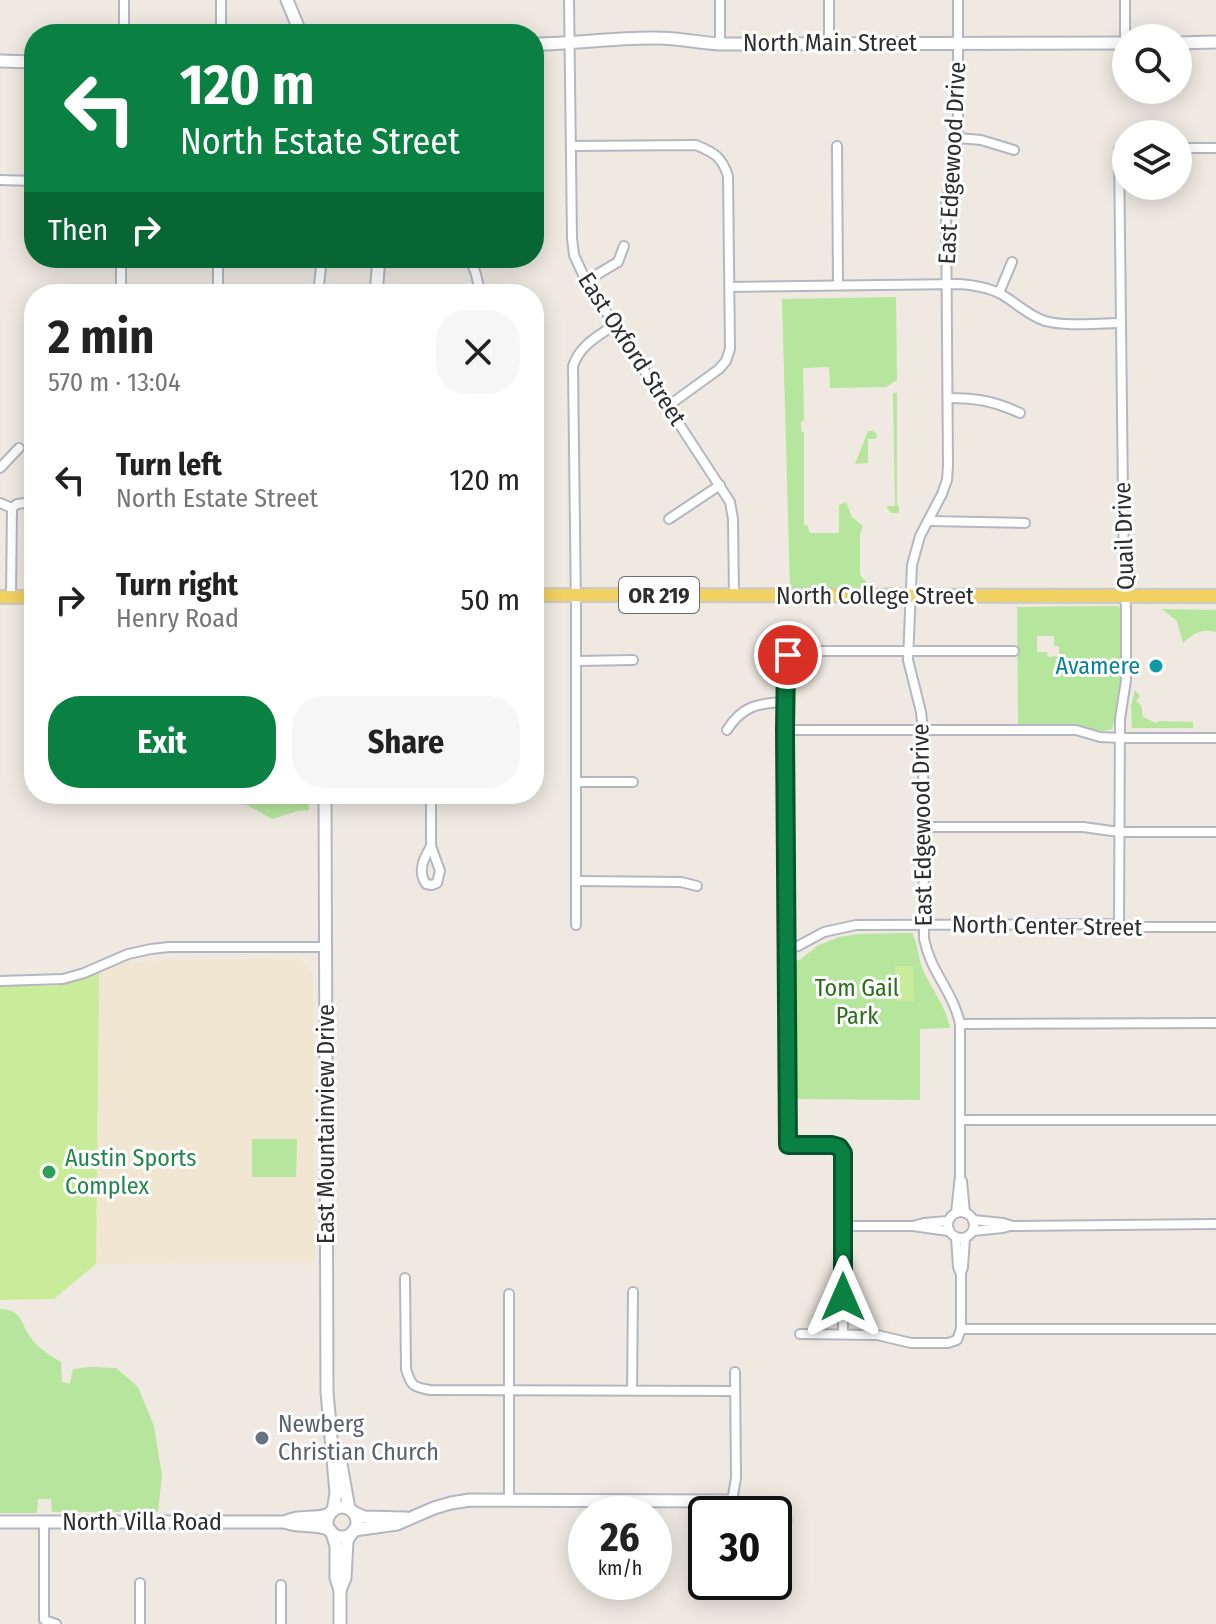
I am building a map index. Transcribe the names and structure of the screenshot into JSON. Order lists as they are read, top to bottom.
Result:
{
  "streets": {
    "main road": [
      "North Main Street",
      "OR 219",
      "North College Street",
      "East Mountainview Drive",
      "North Villa Road"
    ],
    "street": [
      "East Edgewood Drive",
      "East Oxford Street",
      "Quail Drive",
      "North Center Street"
    ]
  },
  "crossings": [
    ["North Main Street", "East Edgewood Drive"],
    ["North Main Street", "East Oxford Street"],
    ["East Edgewood Drive", "North College Street"],
    ["East Edgewood Drive", "North Center Street"],
    ["East Oxford Street", "North College Street"],
    ["Quail Drive", "North College Street"],
    ["Quail Drive", "North Center Street"],
    ["East Mountainview Drive", "North Villa Road"]
  ],
  "parks": ["Tom Gail Park"],
  "places": ["Avamere", "Austin Sports Complex", "Newberg Christian Church"],
  "page": {
    "turn": ["120 m", "North Estate Street"],
    "then": "Then",
    "heading": ["2 min", "570 m · 13:04"],
    "list": [
      {
        "name": "Turn left",
        "note": "North Estate Street",
        "value": "120 m"
      },
      {
        "name": "Turn right",
        "note": "Henry Road",
        "value": "50 m"
      }
    ],
    "buttons": ["Exit", "Share"],
    "speed": "26 km/h",
    "limit": "30"
  }
}
